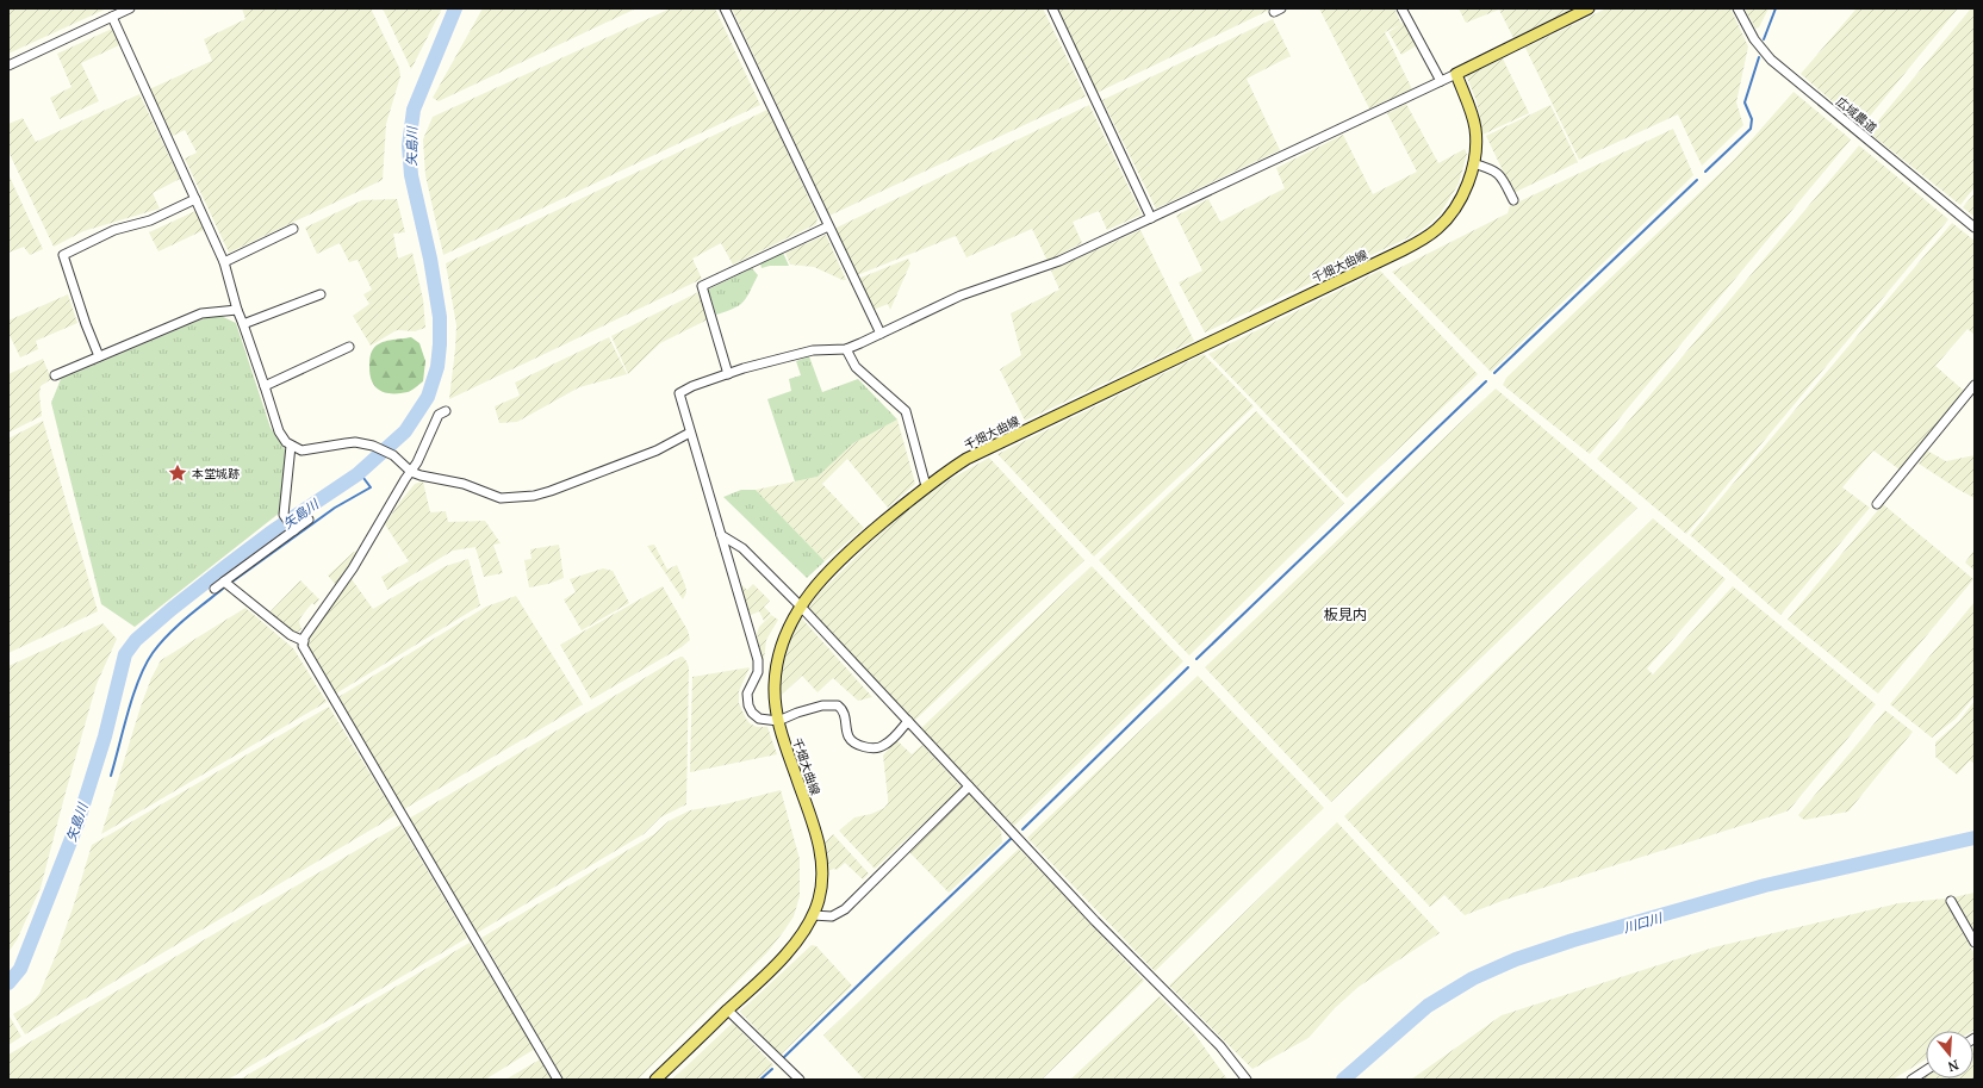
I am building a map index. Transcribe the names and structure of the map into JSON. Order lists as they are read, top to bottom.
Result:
{
  "streets": {
    "main road": ["千畑大曲線"],
    "street": ["広域農道"]
  },
  "districts": ["板見内"],
  "water": ["矢島川", "川口川"],
  "places": {
    "place": ["本堂城跡"]
  },
  "north": "bottom"
}
